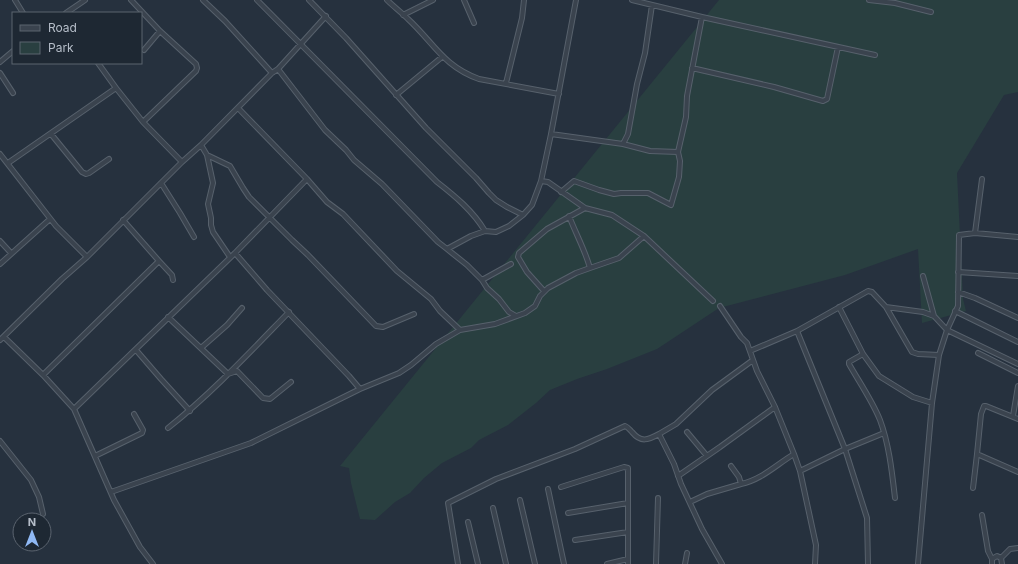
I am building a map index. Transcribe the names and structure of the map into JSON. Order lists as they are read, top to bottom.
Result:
{
  "legend": ["Road", "Park"],
  "north": "top"
}
